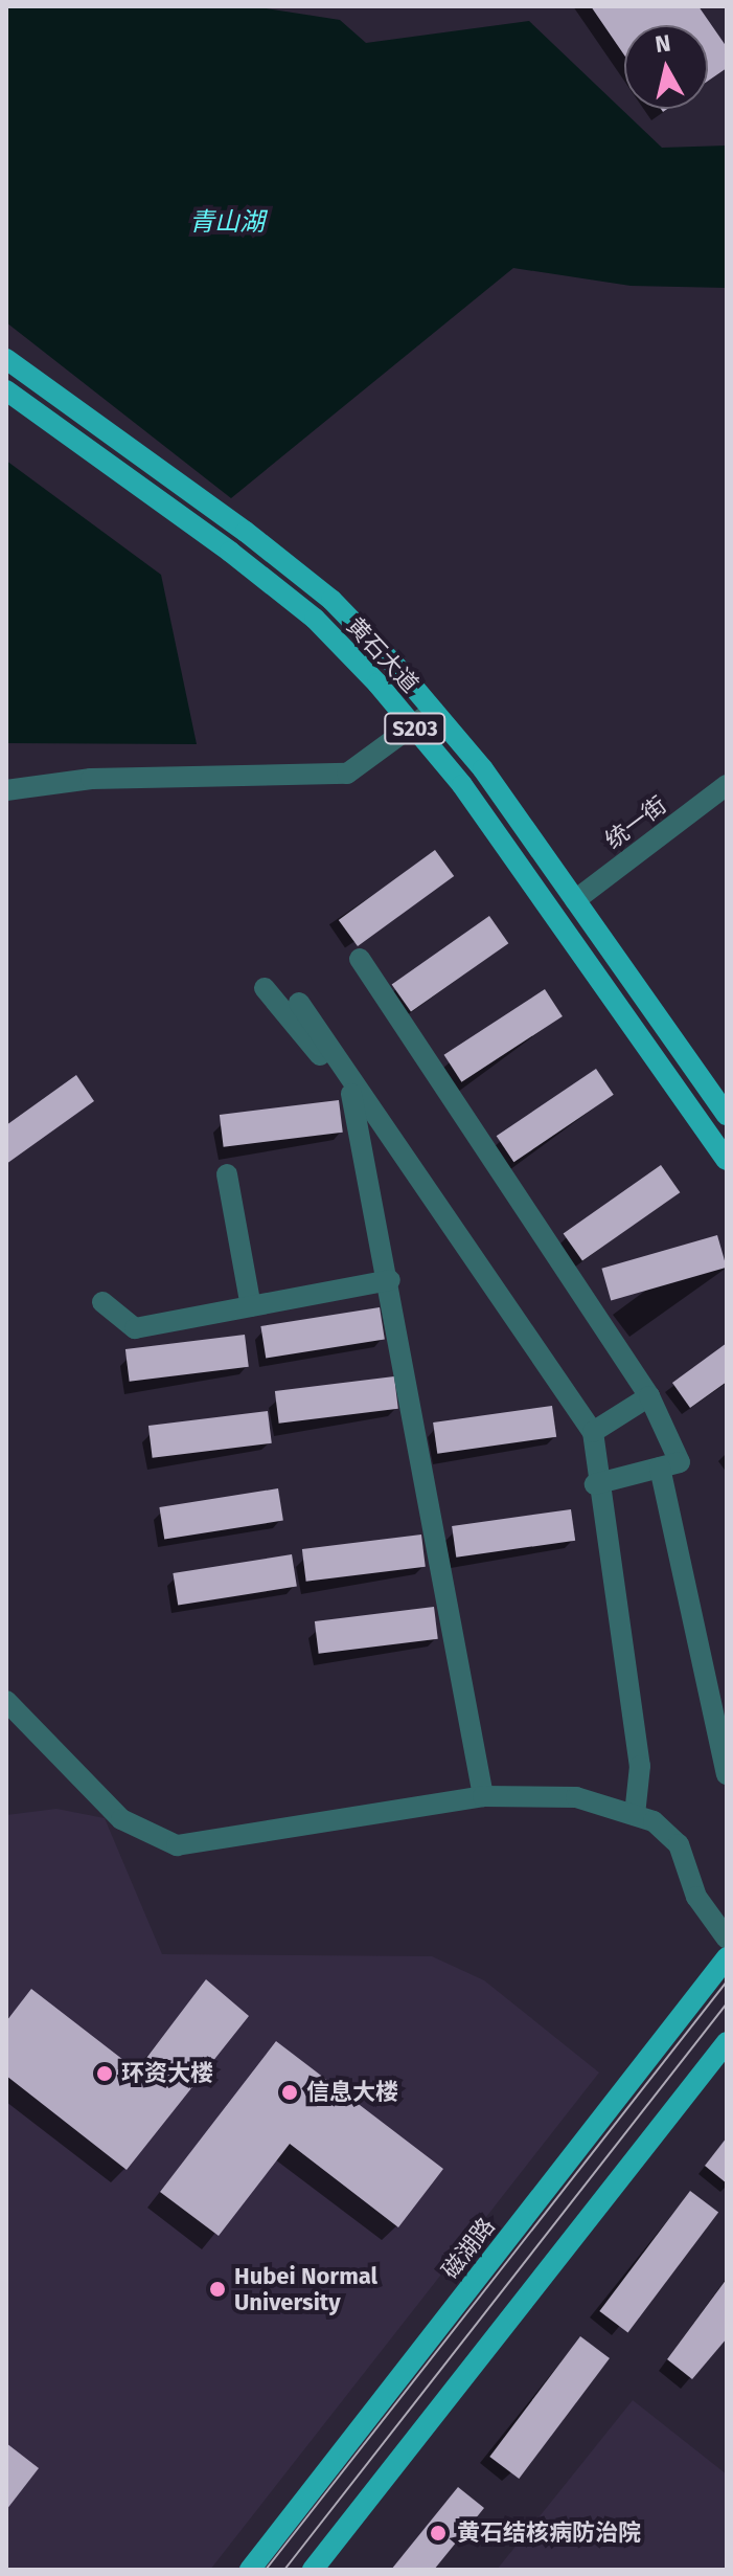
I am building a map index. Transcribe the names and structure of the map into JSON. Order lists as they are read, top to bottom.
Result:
{
  "streets": {
    "main road": ["黄石大道", "S203", "磁湖路"],
    "street": ["统一街"]
  },
  "crossings": [
    ["黄石大道", "统一街"]
  ],
  "water": ["青山湖"],
  "places": [
    "环资大楼",
    "信息大楼",
    "Hubei Normal University",
    "黄石结核病防治院"
  ],
  "north": "top"
}
